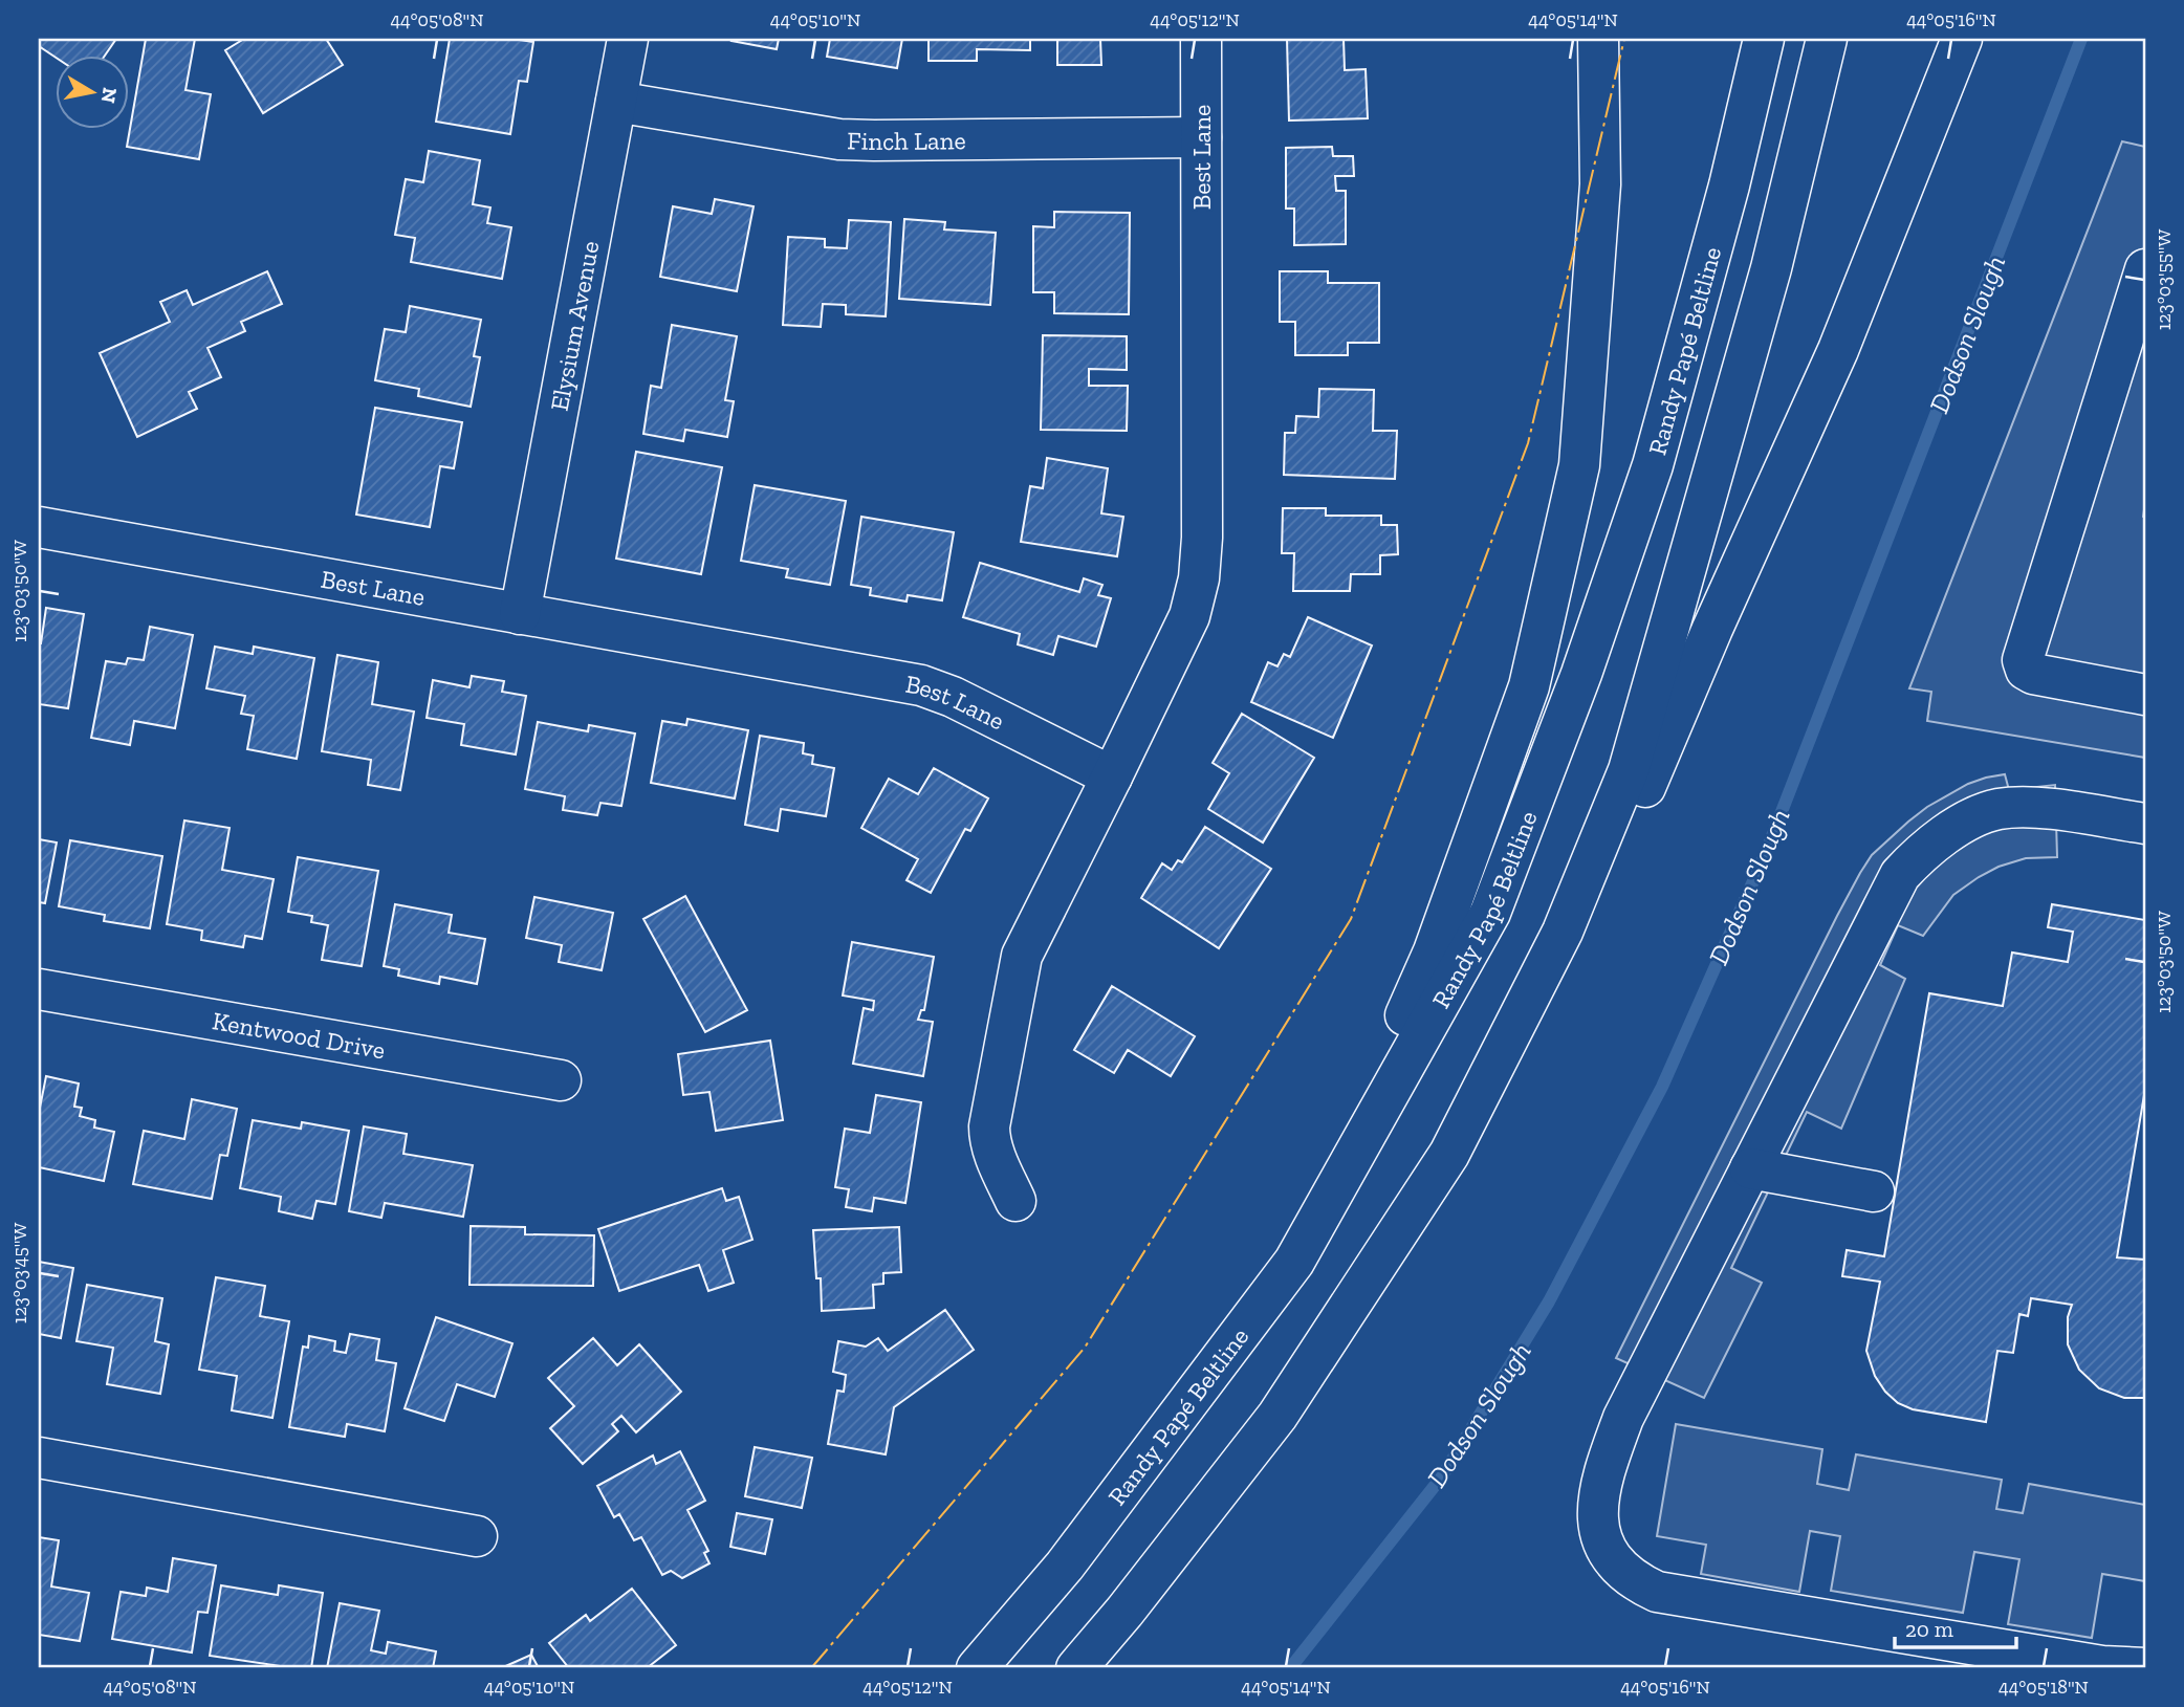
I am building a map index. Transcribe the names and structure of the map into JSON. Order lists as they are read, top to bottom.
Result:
{
  "streets": {
    "main road": [
      "Finch Lane",
      "Best Lane",
      "Elysium Avenue",
      "Randy Papé Beltline",
      "Kentwood Drive"
    ]
  },
  "crossings": [
    ["Finch Lane", "Best Lane"],
    ["Finch Lane", "Elysium Avenue"],
    ["Best Lane", "Elysium Avenue"]
  ],
  "water": ["Dodson Slough"],
  "scale_bar": "20 m",
  "north": "right",
  "coordinates": [
    "44°05'08\"N",
    "44°05'10\"N",
    "44°05'12\"N",
    "44°05'14\"N",
    "44°05'16\"N",
    "123°03'55\"W",
    "123°03'50\"W",
    "123°03'45\"W",
    "44°05'18\"N"
  ]
}
